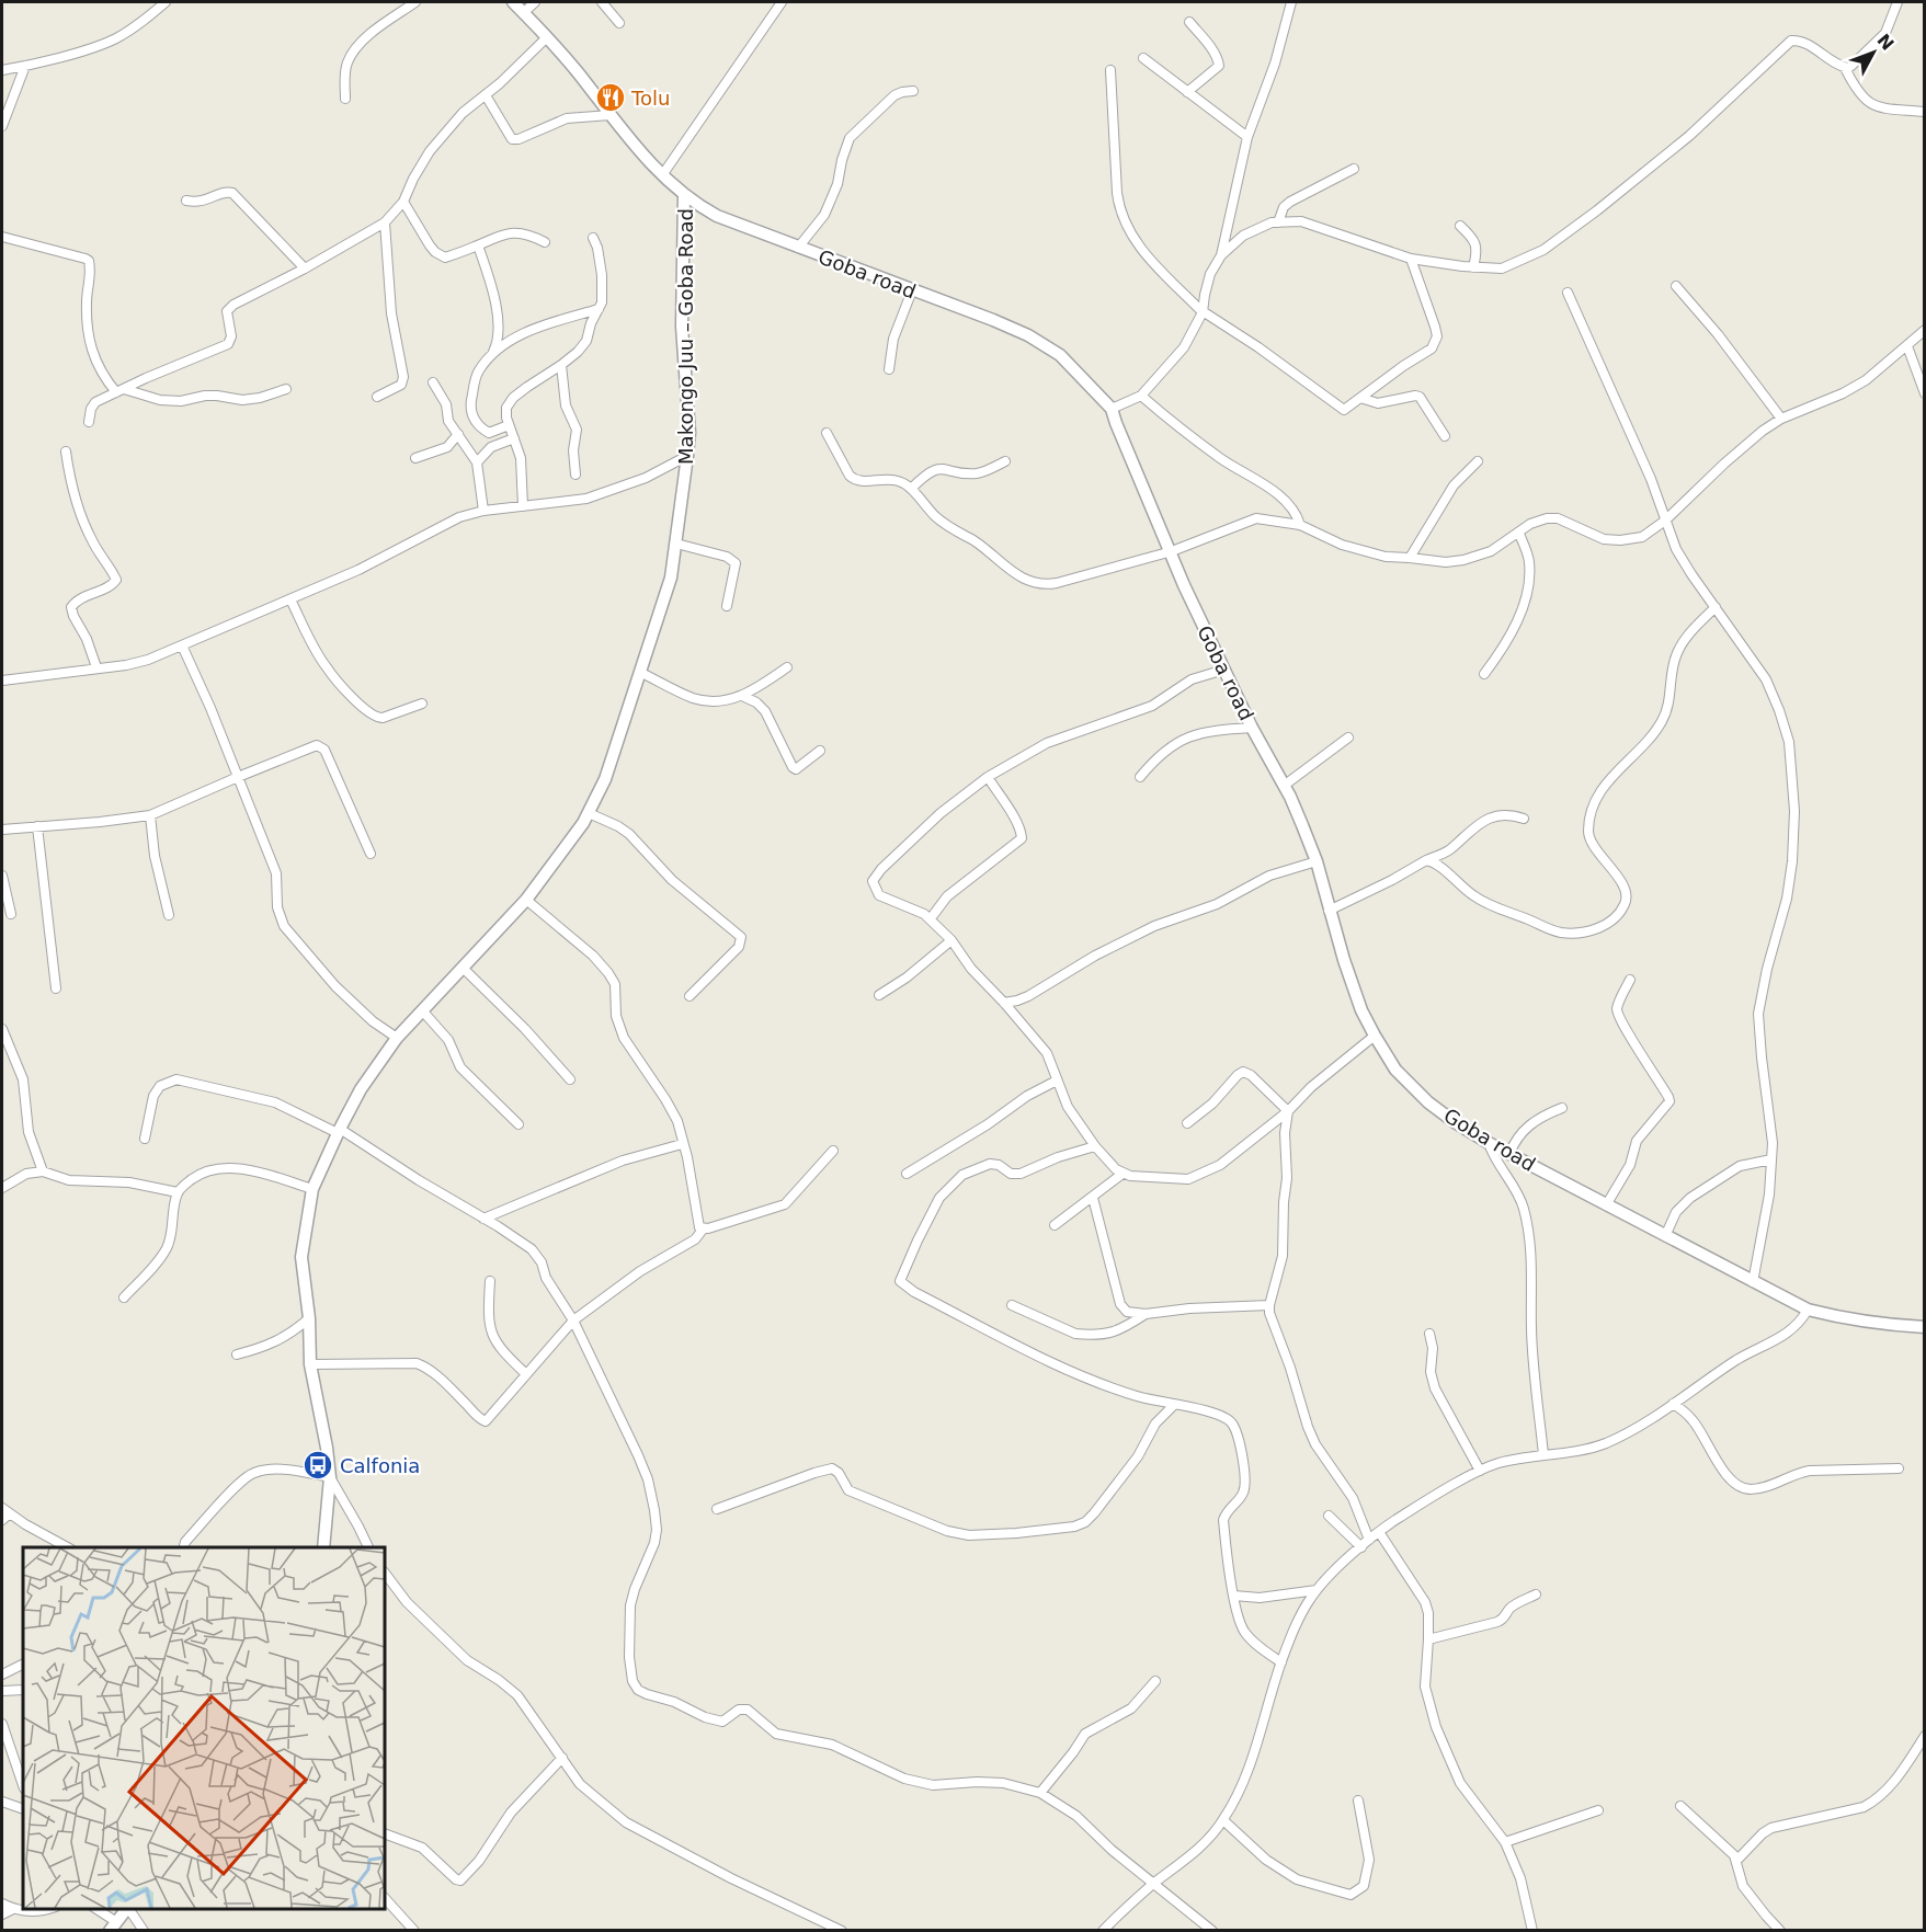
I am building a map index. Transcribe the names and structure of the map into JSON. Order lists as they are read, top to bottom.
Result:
{
  "streets": {
    "street": ["Goba road", "Makongo Juu – Goba Road"]
  },
  "crossings": [
    ["Goba road", "Makongo Juu – Goba Road"]
  ],
  "places": {
    "restaurant": ["Tolu"],
    "bus stop": ["Calfonia"]
  },
  "north": "top right"
}
